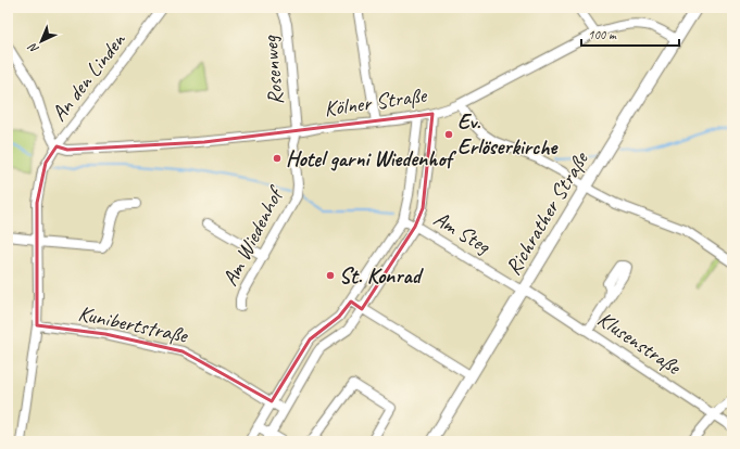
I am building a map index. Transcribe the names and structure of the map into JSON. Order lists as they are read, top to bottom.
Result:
{
  "streets": {
    "main road": ["Richrather Straße"],
    "street": [
      "Rosenweg",
      "An den Linden",
      "Kölner Straße",
      "Am Steg",
      "Am Wiedenhof",
      "Kunibertstraße",
      "Klusenstraße"
    ]
  },
  "crossings": [
    ["Rosenweg", "Kölner Straße"],
    ["Rosenweg", "Am Wiedenhof"],
    ["An den Linden", "Kölner Straße"],
    ["An den Linden", "Kunibertstraße"],
    ["Kölner Straße", "Richrather Straße"],
    ["Kölner Straße", "Am Wiedenhof"],
    ["Richrather Straße", "Am Steg"],
    ["Richrather Straße", "Klusenstraße"],
    ["Am Steg", "Klusenstraße"]
  ],
  "places": ["Ev. Erlöserkirche", "Hotel garni Wiedenhof", "St. Konrad"],
  "scale_bar": "100 m",
  "north": "bottom left"
}
